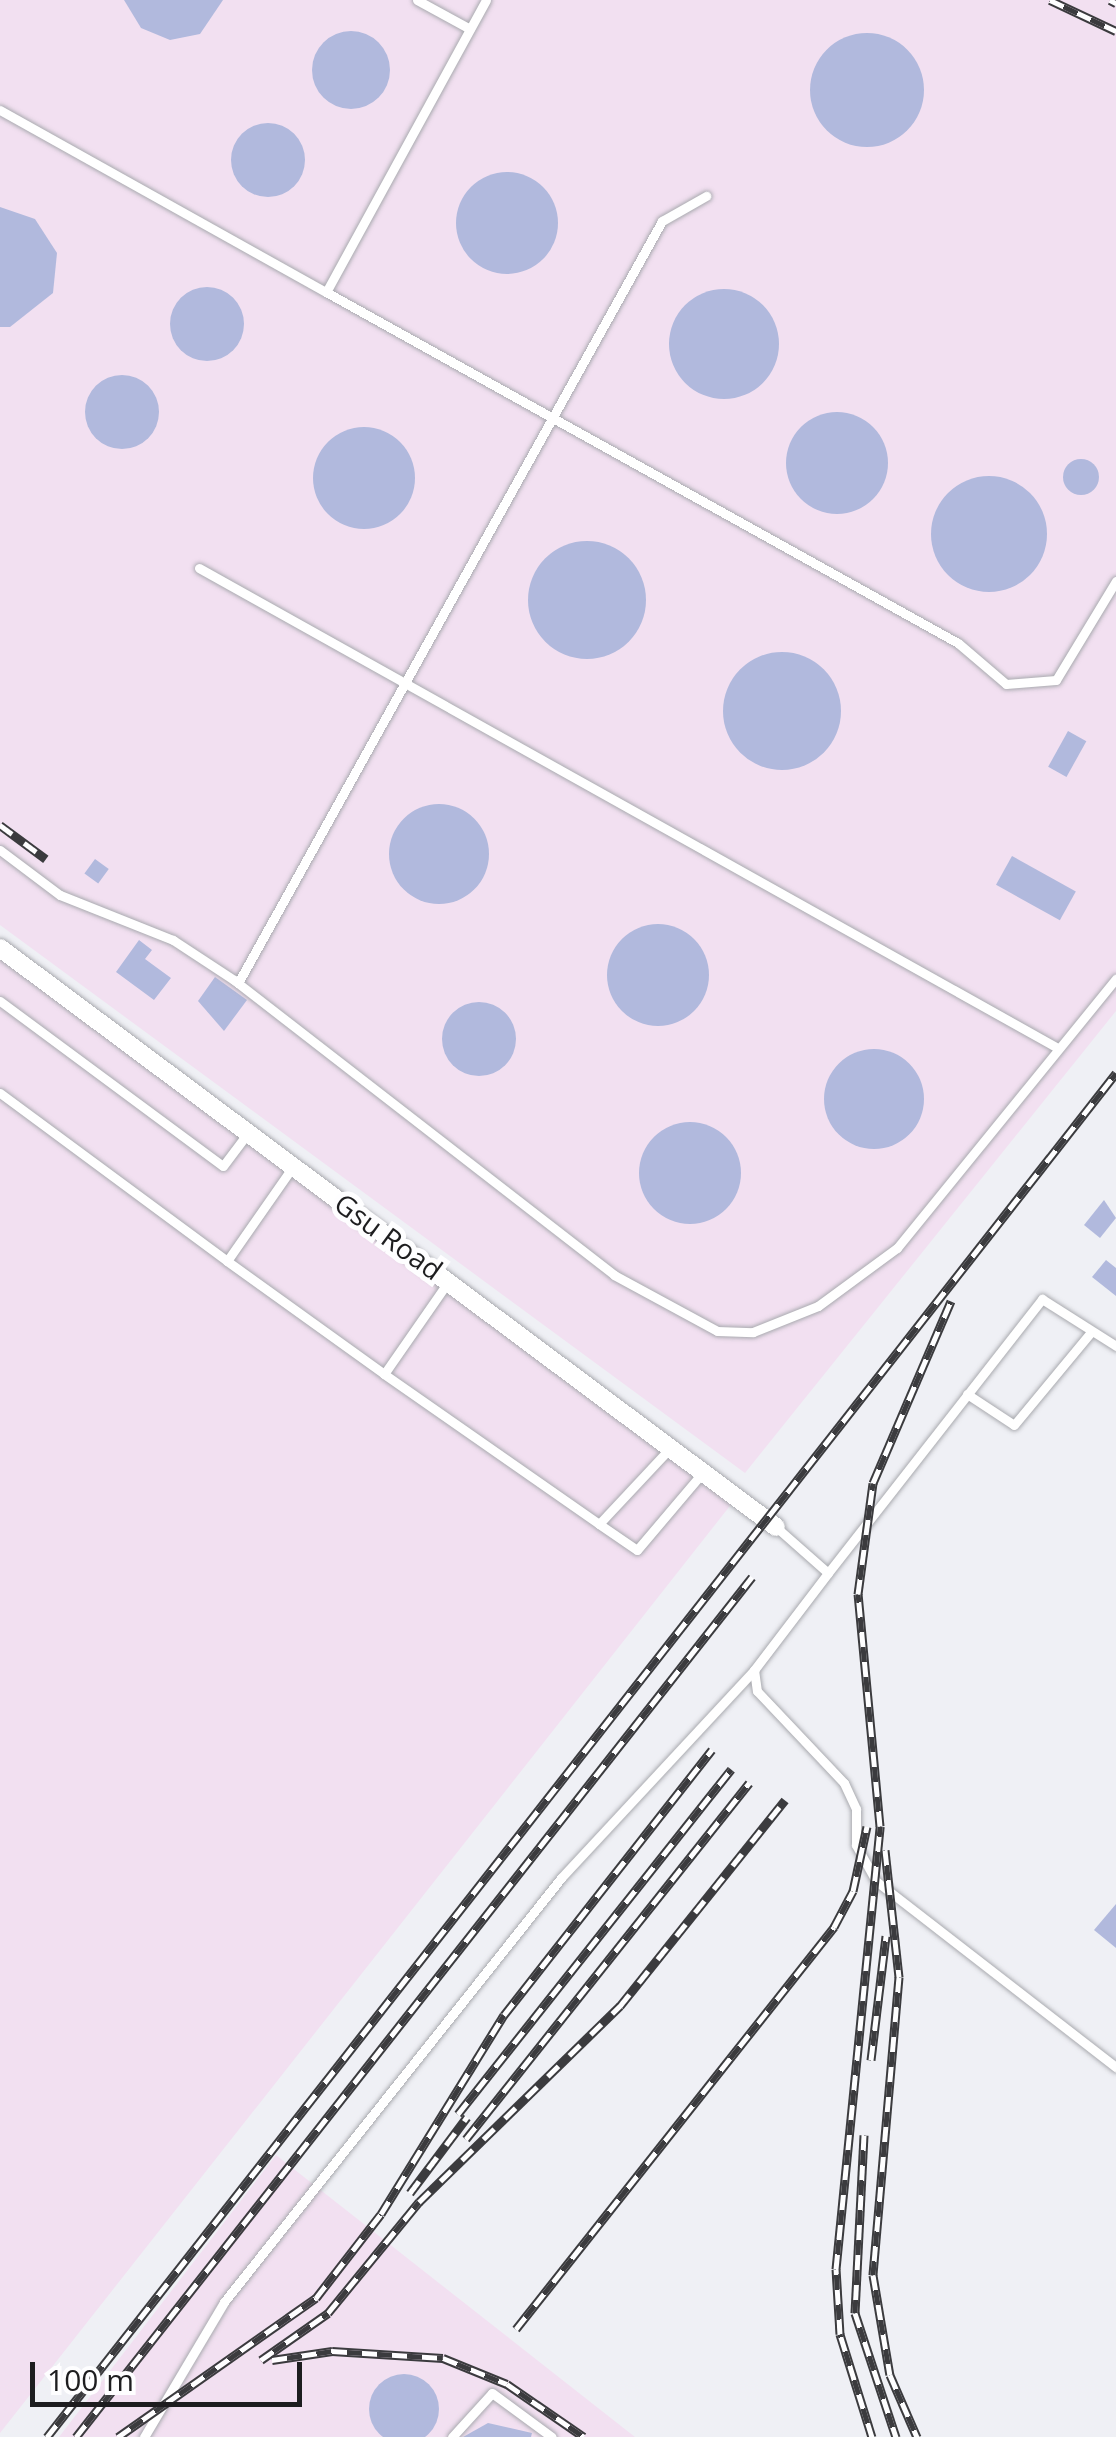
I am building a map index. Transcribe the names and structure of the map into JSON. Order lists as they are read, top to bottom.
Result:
{
  "streets": {
    "street": ["Gsu Road"]
  },
  "scale_bar": "100 m"
}
